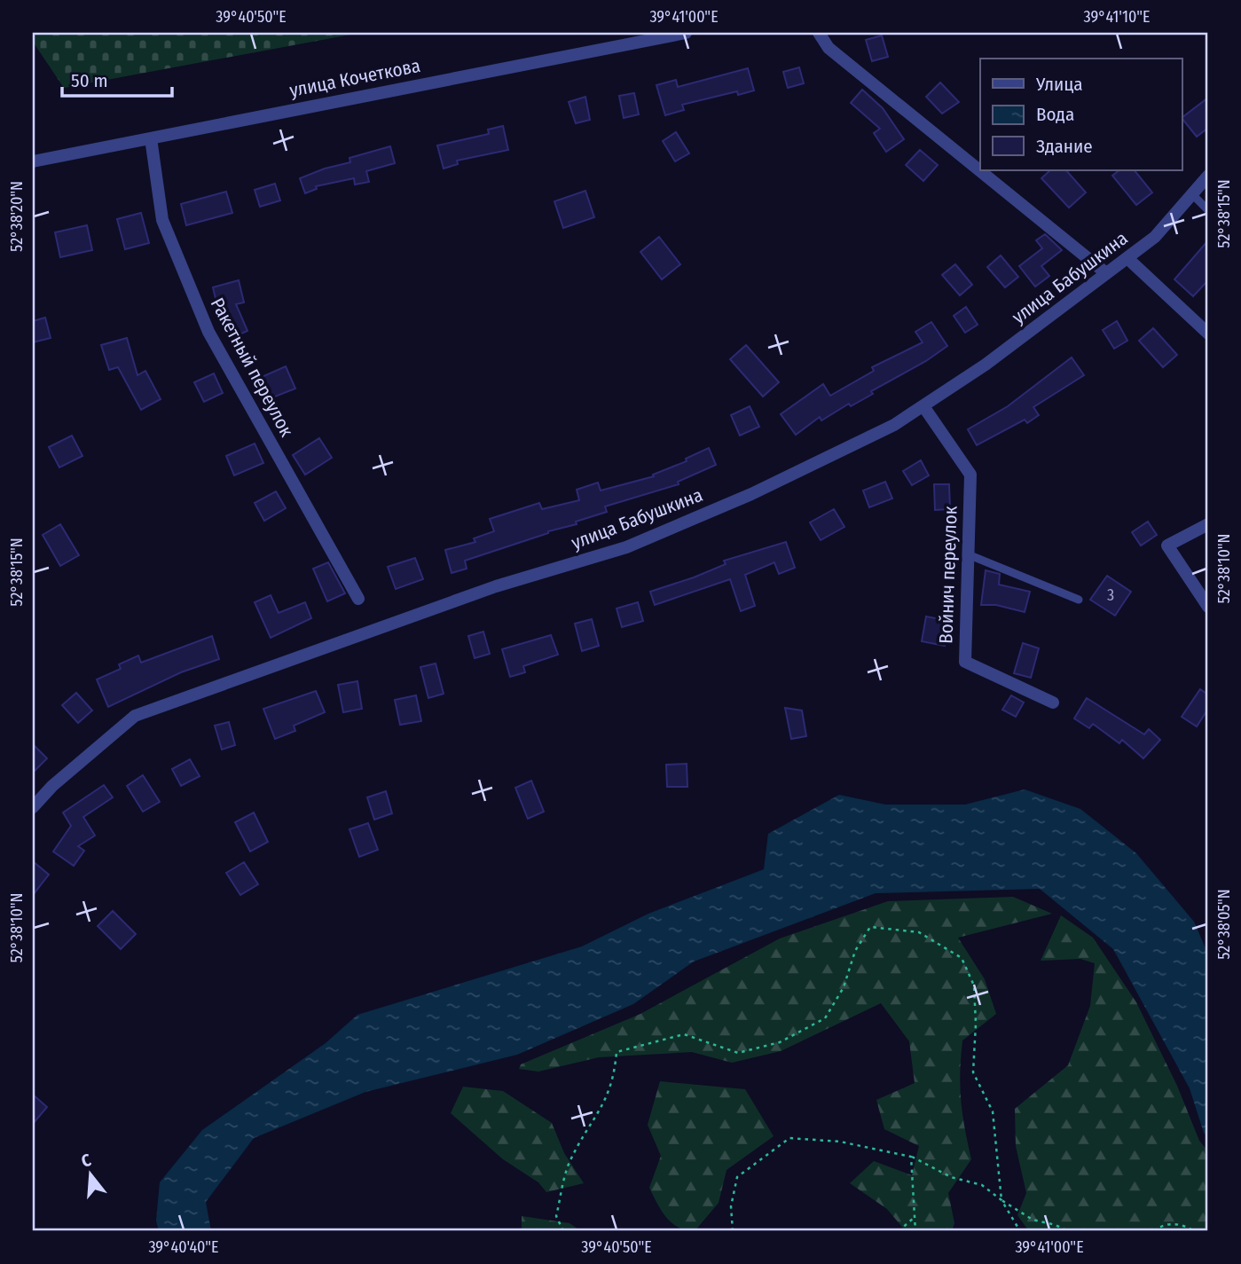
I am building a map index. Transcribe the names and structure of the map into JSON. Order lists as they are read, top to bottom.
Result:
{
  "streets": {
    "street": [
      "улица Кочеткова",
      "улица Бабушкина",
      "Ракетный переулок",
      "Войнич переулок"
    ]
  },
  "crossings": [
    ["улица Кочеткова", "Ракетный переулок"],
    ["улица Бабушкина", "Войнич переулок"]
  ],
  "house_numbers": ["3"],
  "legend": ["Улица", "Вода", "Здание"],
  "scale_bar": "50 m",
  "north": "top",
  "coordinates": [
    "39°40'50\"E",
    "39°41'00\"E",
    "39°41'10\"E",
    "52°38'15\"N",
    "52°38'20\"N",
    "52°38'10\"N",
    "52°38'05\"N",
    "39°40'40\"E"
  ]
}
